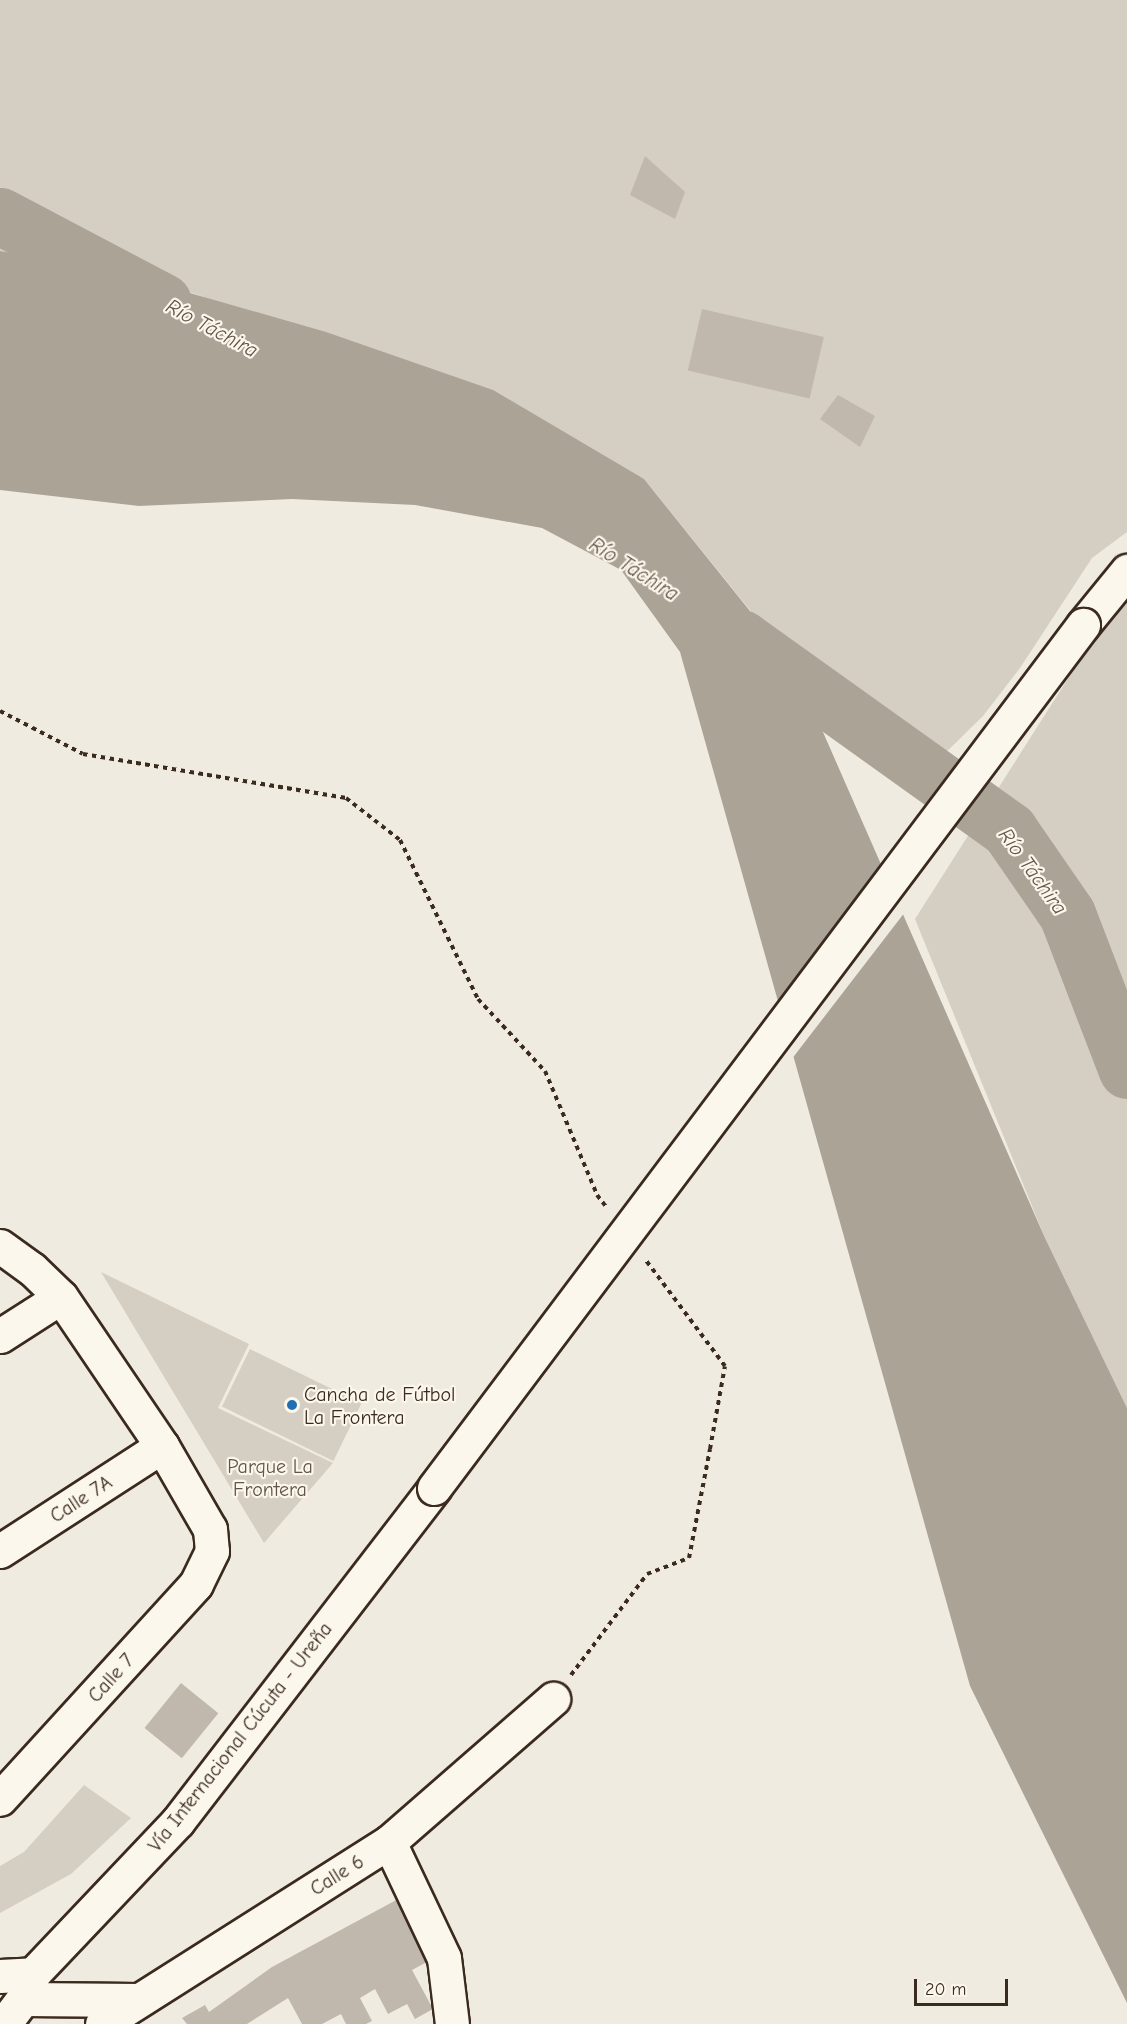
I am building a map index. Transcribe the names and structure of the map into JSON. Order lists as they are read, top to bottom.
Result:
{
  "streets": {
    "main road": [
      "Calle 7A",
      "Calle 7",
      "Vía Internacional Cúcuta - Ureña",
      "Calle 6"
    ]
  },
  "crossings": [
    ["Calle 7A", "Calle 7"]
  ],
  "water": ["Río Táchira"],
  "parks": ["Parque La Frontera"],
  "places": ["Cancha de Fútbol La Frontera"],
  "scale_bar": "20 m"
}
